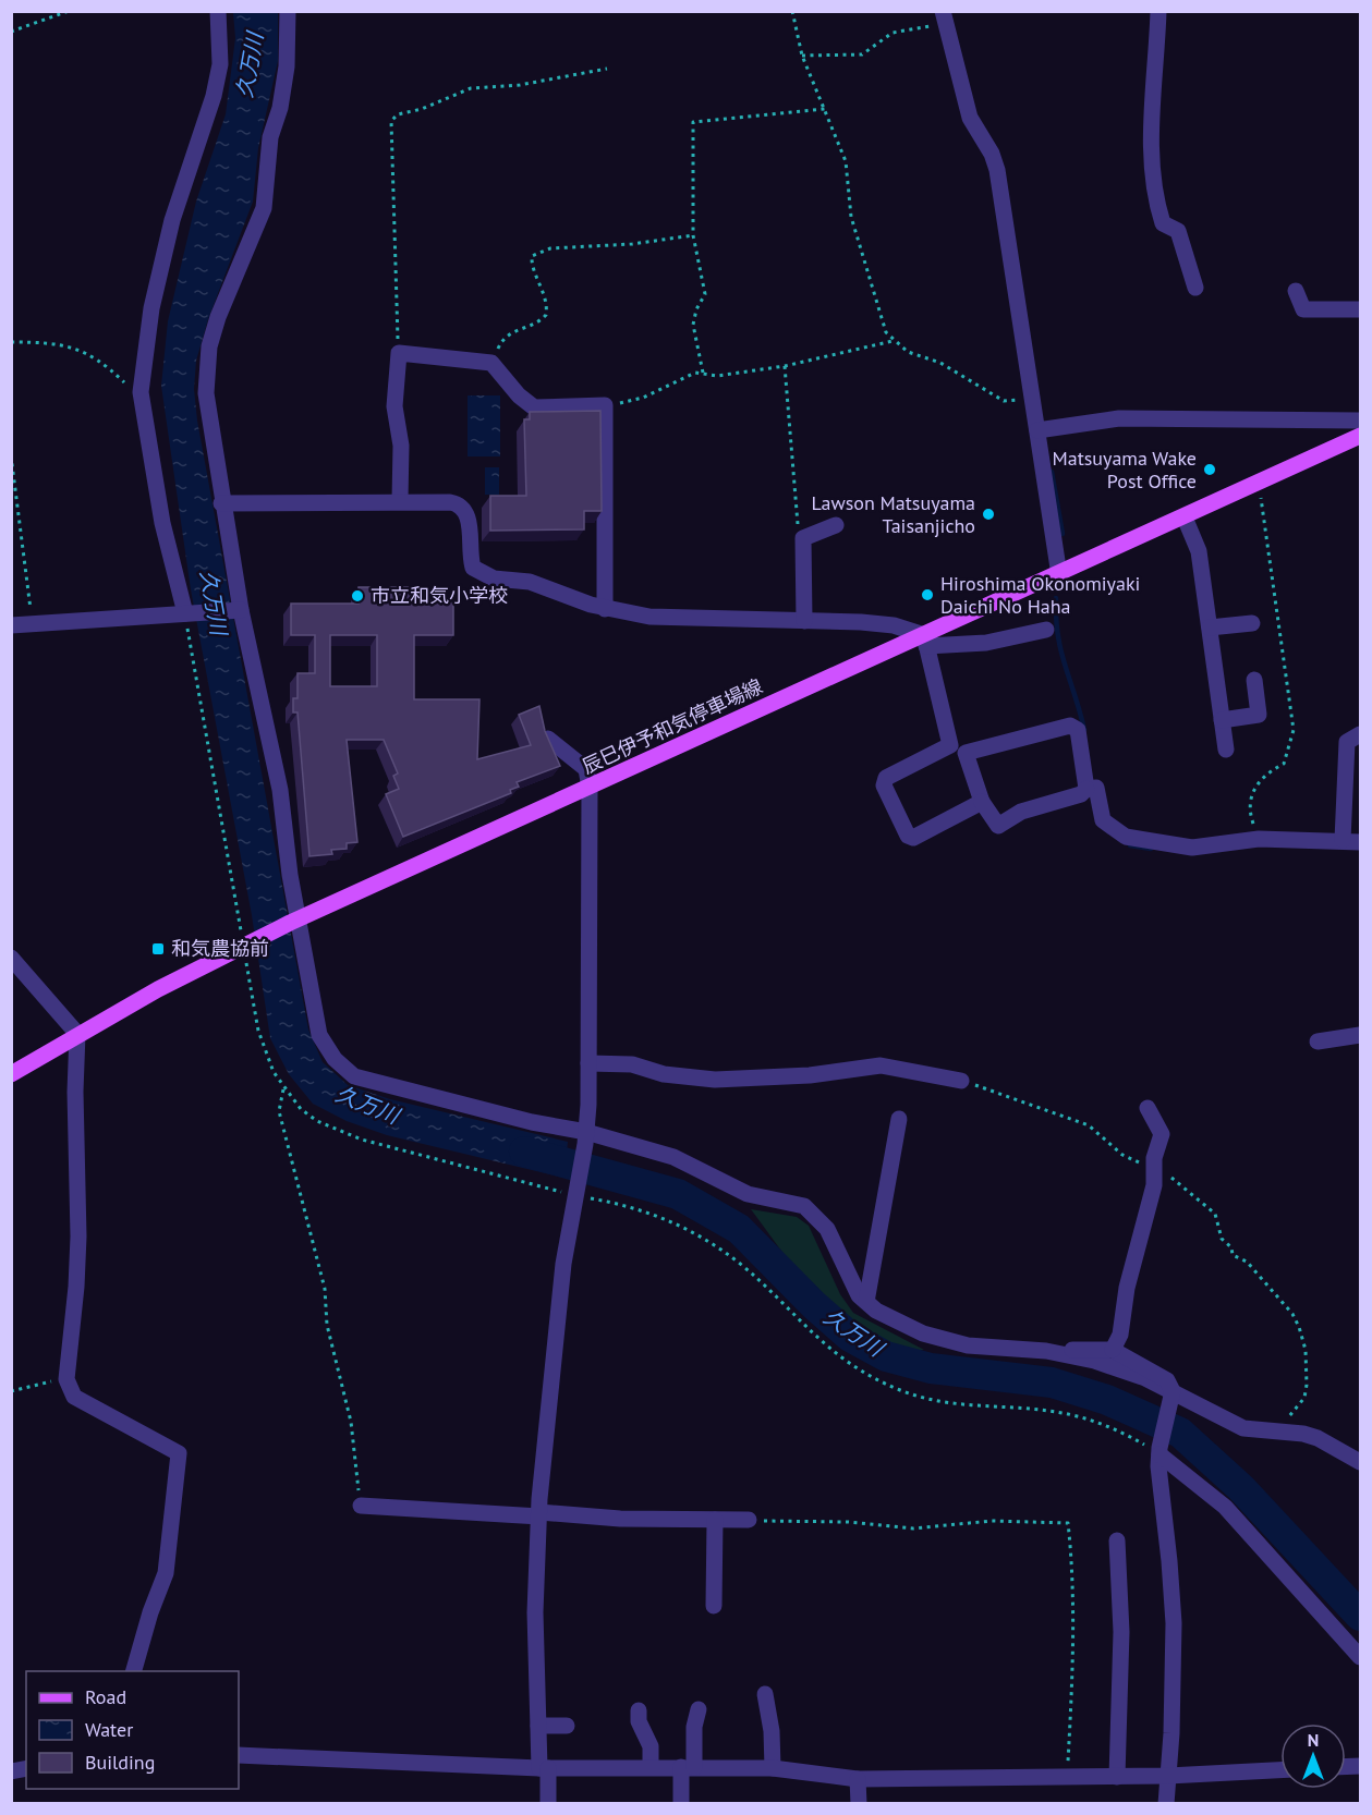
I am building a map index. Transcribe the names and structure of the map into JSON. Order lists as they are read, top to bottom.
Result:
{
  "streets": {
    "main road": ["辰巳伊予和気停車場線"]
  },
  "water": ["久万川"],
  "places": {
    "other": [
      "Matsuyama Wake Post Office",
      "Lawson Matsuyama Taisanjicho",
      "Hiroshima Okonomiyaki Daichi No Haha",
      "市立和気小学校"
    ],
    "transit": ["和気農協前"]
  },
  "legend": ["Road", "Water", "Building"],
  "north": "top"
}
